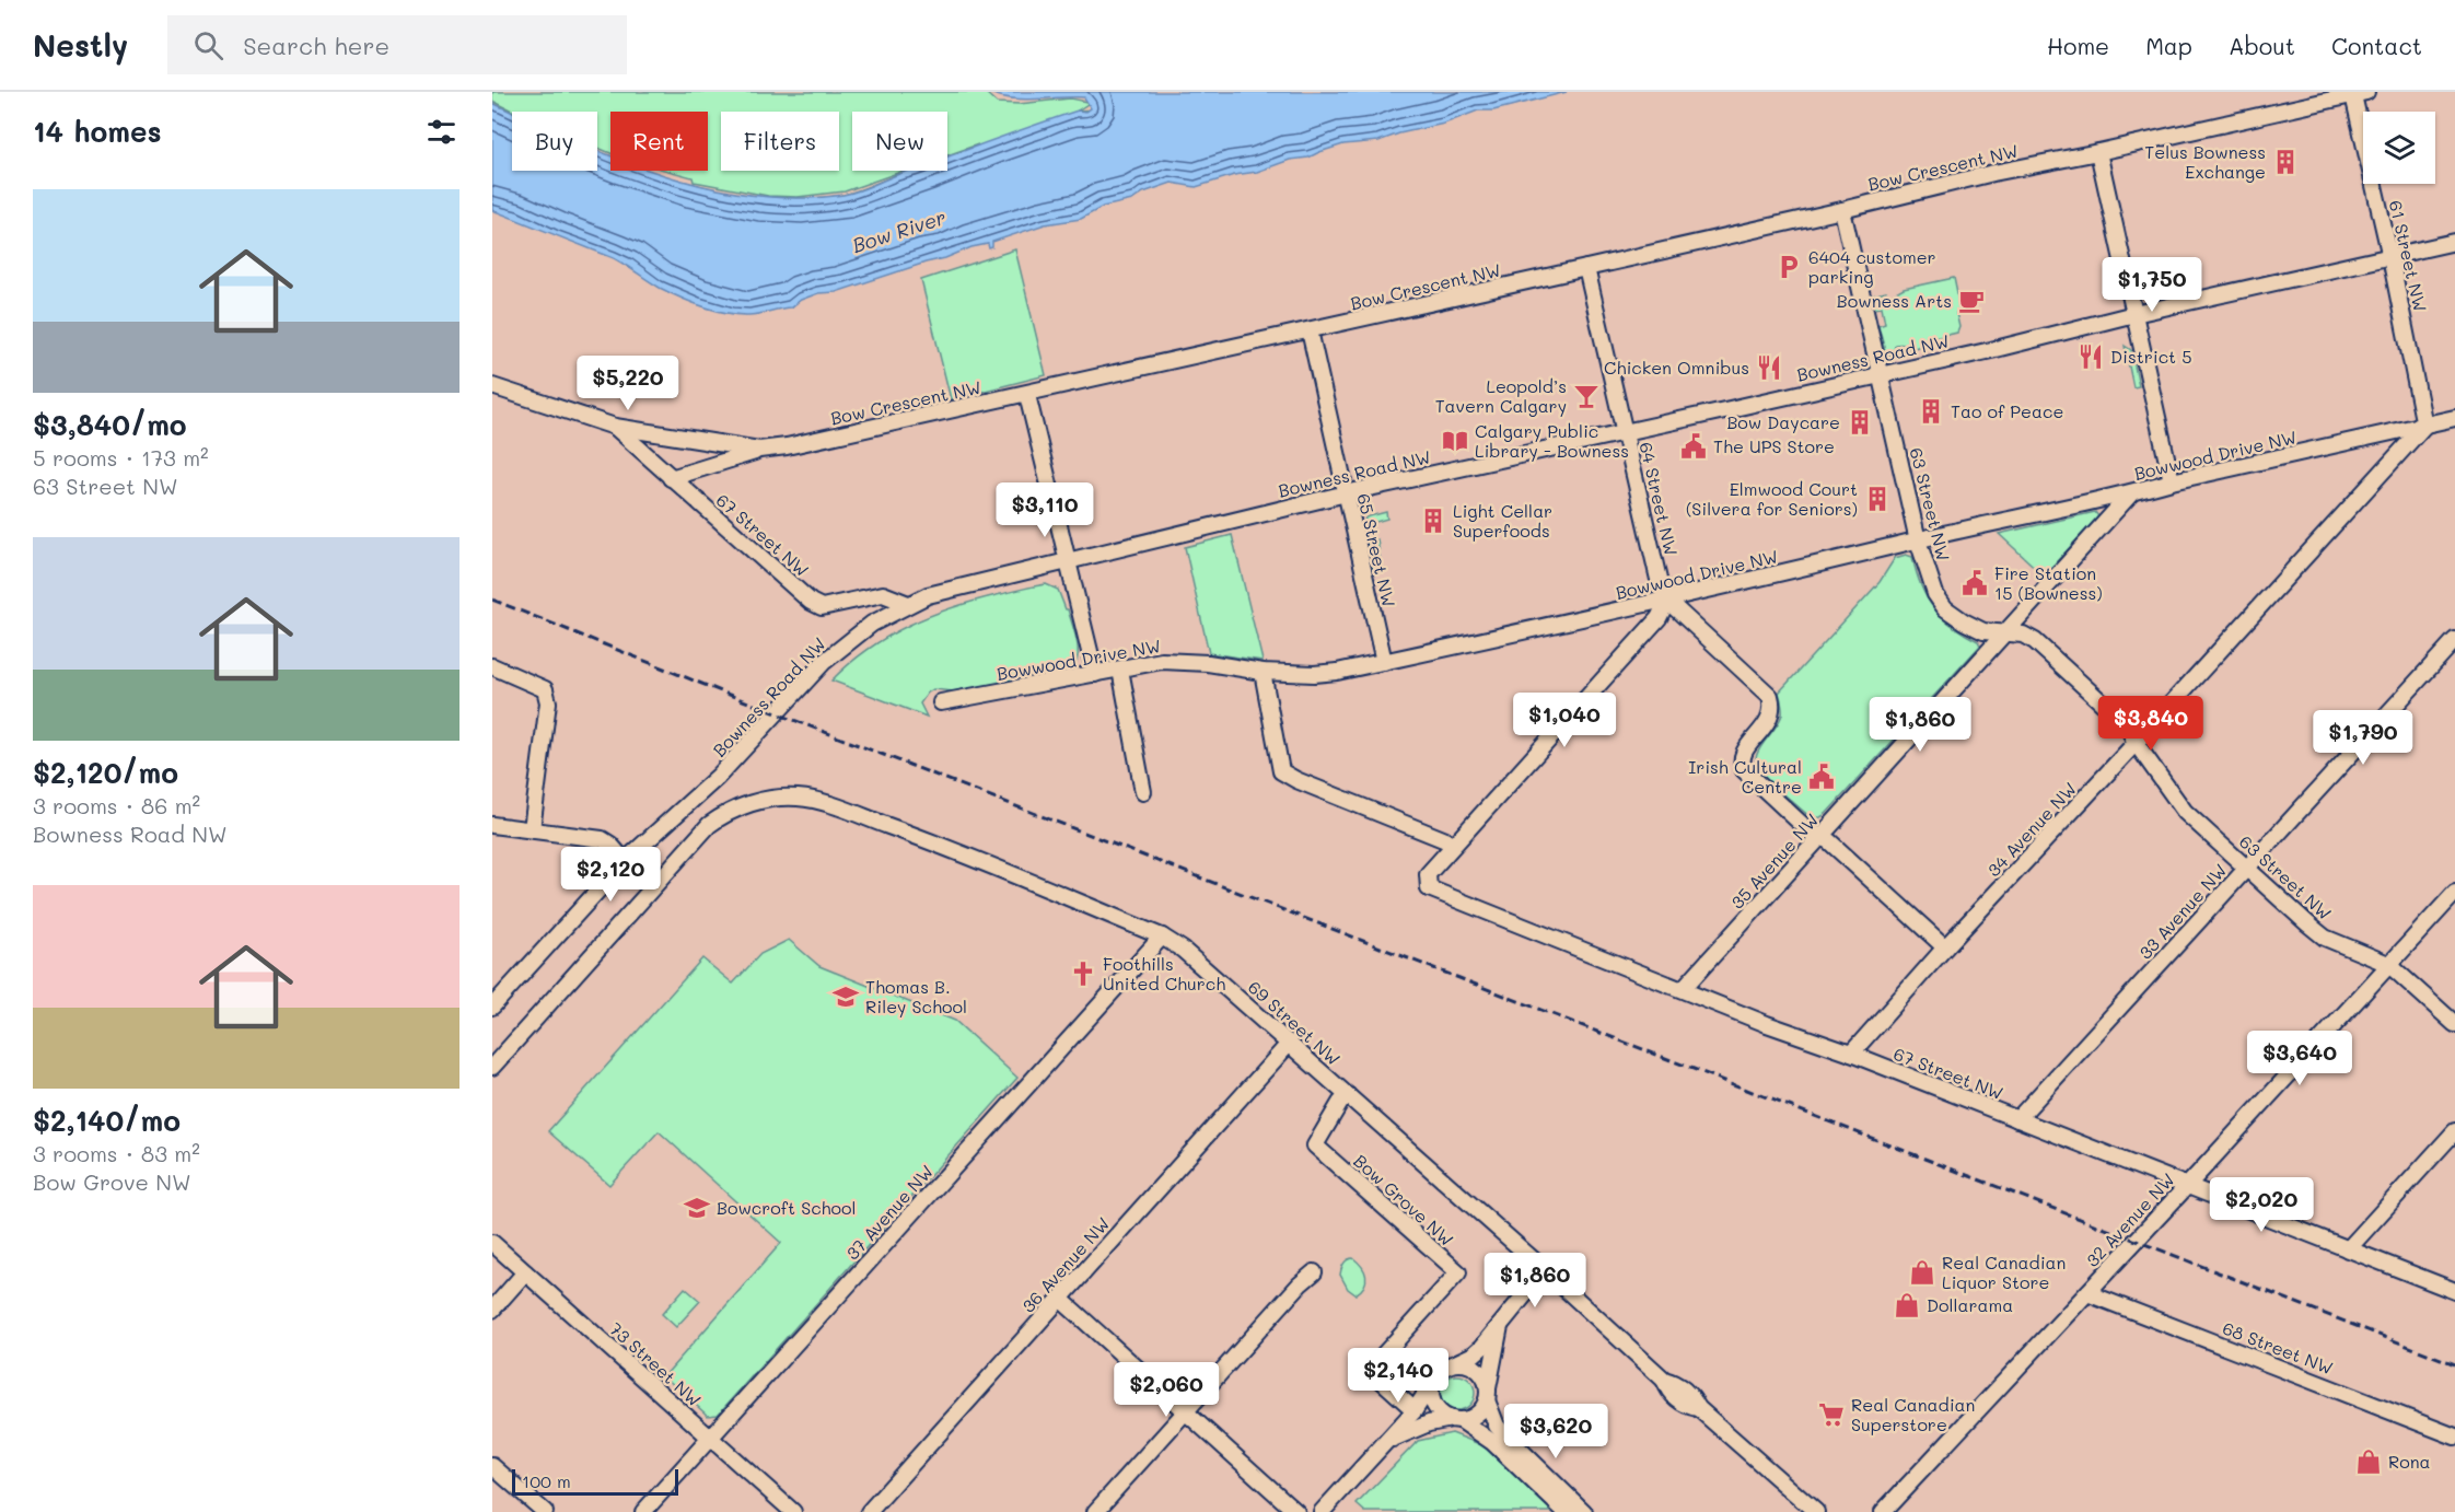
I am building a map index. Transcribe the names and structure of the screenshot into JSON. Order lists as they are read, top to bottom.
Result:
{
  "streets": {
    "street": [
      "Bow Crescent NW",
      "61 Street NW",
      "Bowness Road NW",
      "Bowwood Drive NW",
      "64 Street NW",
      "63 Street NW",
      "67 Street NW",
      "65 Street NW",
      "34 Avenue NW",
      "35 Avenue NW",
      "33 Avenue NW",
      "69 Street NW",
      "Bow Grove NW",
      "37 Avenue NW",
      "32 Avenue NW",
      "36 Avenue NW",
      "68 Street NW",
      "73 Street NW"
    ]
  },
  "crossings": [
    ["Bow Crescent NW", "61 Street NW"],
    ["Bow Crescent NW", "64 Street NW"],
    ["Bow Crescent NW", "63 Street NW"],
    ["Bow Crescent NW", "67 Street NW"],
    ["Bow Crescent NW", "65 Street NW"],
    ["61 Street NW", "Bowness Road NW"],
    ["61 Street NW", "Bowwood Drive NW"],
    ["61 Street NW", "34 Avenue NW"],
    ["Bowness Road NW", "64 Street NW"],
    ["Bowness Road NW", "63 Street NW"],
    ["Bowness Road NW", "67 Street NW"],
    ["Bowness Road NW", "65 Street NW"],
    ["Bowwood Drive NW", "64 Street NW"],
    ["Bowwood Drive NW", "63 Street NW"],
    ["Bowwood Drive NW", "65 Street NW"],
    ["Bowwood Drive NW", "34 Avenue NW"],
    ["Bowwood Drive NW", "35 Avenue NW"],
    ["64 Street NW", "34 Avenue NW"],
    ["64 Street NW", "35 Avenue NW"],
    ["63 Street NW", "34 Avenue NW"],
    ["63 Street NW", "35 Avenue NW"],
    ["63 Street NW", "33 Avenue NW"],
    ["63 Street NW", "32 Avenue NW"],
    ["67 Street NW", "34 Avenue NW"],
    ["67 Street NW", "35 Avenue NW"],
    ["67 Street NW", "33 Avenue NW"],
    ["67 Street NW", "32 Avenue NW"],
    ["69 Street NW", "Bow Grove NW"],
    ["69 Street NW", "37 Avenue NW"],
    ["69 Street NW", "36 Avenue NW"],
    ["37 Avenue NW", "73 Street NW"],
    ["32 Avenue NW", "68 Street NW"]
  ],
  "water": ["Bow River"],
  "places": {
    "building": [
      "Telus Bowness Exchange",
      "Tao of Peace",
      "Bow Daycare",
      "Elmwood Court (Silvera for Seniors)",
      "Light Cellar Superfoods"
    ],
    "parking": ["6404 customer parking"],
    "cafe": ["Bowness Arts"],
    "restaurant": ["District 5", "Chicken Omnibus"],
    "bar": ["Leopold’s Tavern Calgary"],
    "library": ["Calgary Public Library - Bowness"],
    "public building": ["The UPS Store", "Fire Station 15 (Bowness)", "Irish Cultural Centre"],
    "church": ["Foothills United Church"],
    "school or university": ["Thomas B. Riley School", "Bowcroft School"],
    "shop": ["Real Canadian Liquor Store", "Dollarama", "Rona"],
    "supermarket": ["Real Canadian Superstore"]
  },
  "scale_bar": "100 m",
  "page": {
    "header": "Nestly",
    "search": "Search here",
    "nav": [
      "Home",
      "Map",
      "About",
      "Contact"
    ],
    "heading": "14 homes",
    "chip": [
      "Buy",
      "Rent",
      "Filters",
      "New"
    ],
    "list": [
      {
        "name": "$3,840/mo",
        "note": "5 rooms · 173 m² · 63 Street NW"
      },
      {
        "name": "$2,120/mo",
        "note": "3 rooms · 86 m² · Bowness Road NW"
      },
      {
        "name": "$2,140/mo",
        "note": "3 rooms · 83 m² · Bow Grove NW"
      }
    ],
    "price": [
      "$1,750",
      "$5,220",
      "$3,110",
      "$1,040",
      "$3,840",
      "$1,860",
      "$1,790",
      "$2,120",
      "$3,640",
      "$2,020",
      "$1,860",
      "$2,140",
      "$2,060",
      "$3,620"
    ],
    "scale": "100 m"
  }
}
